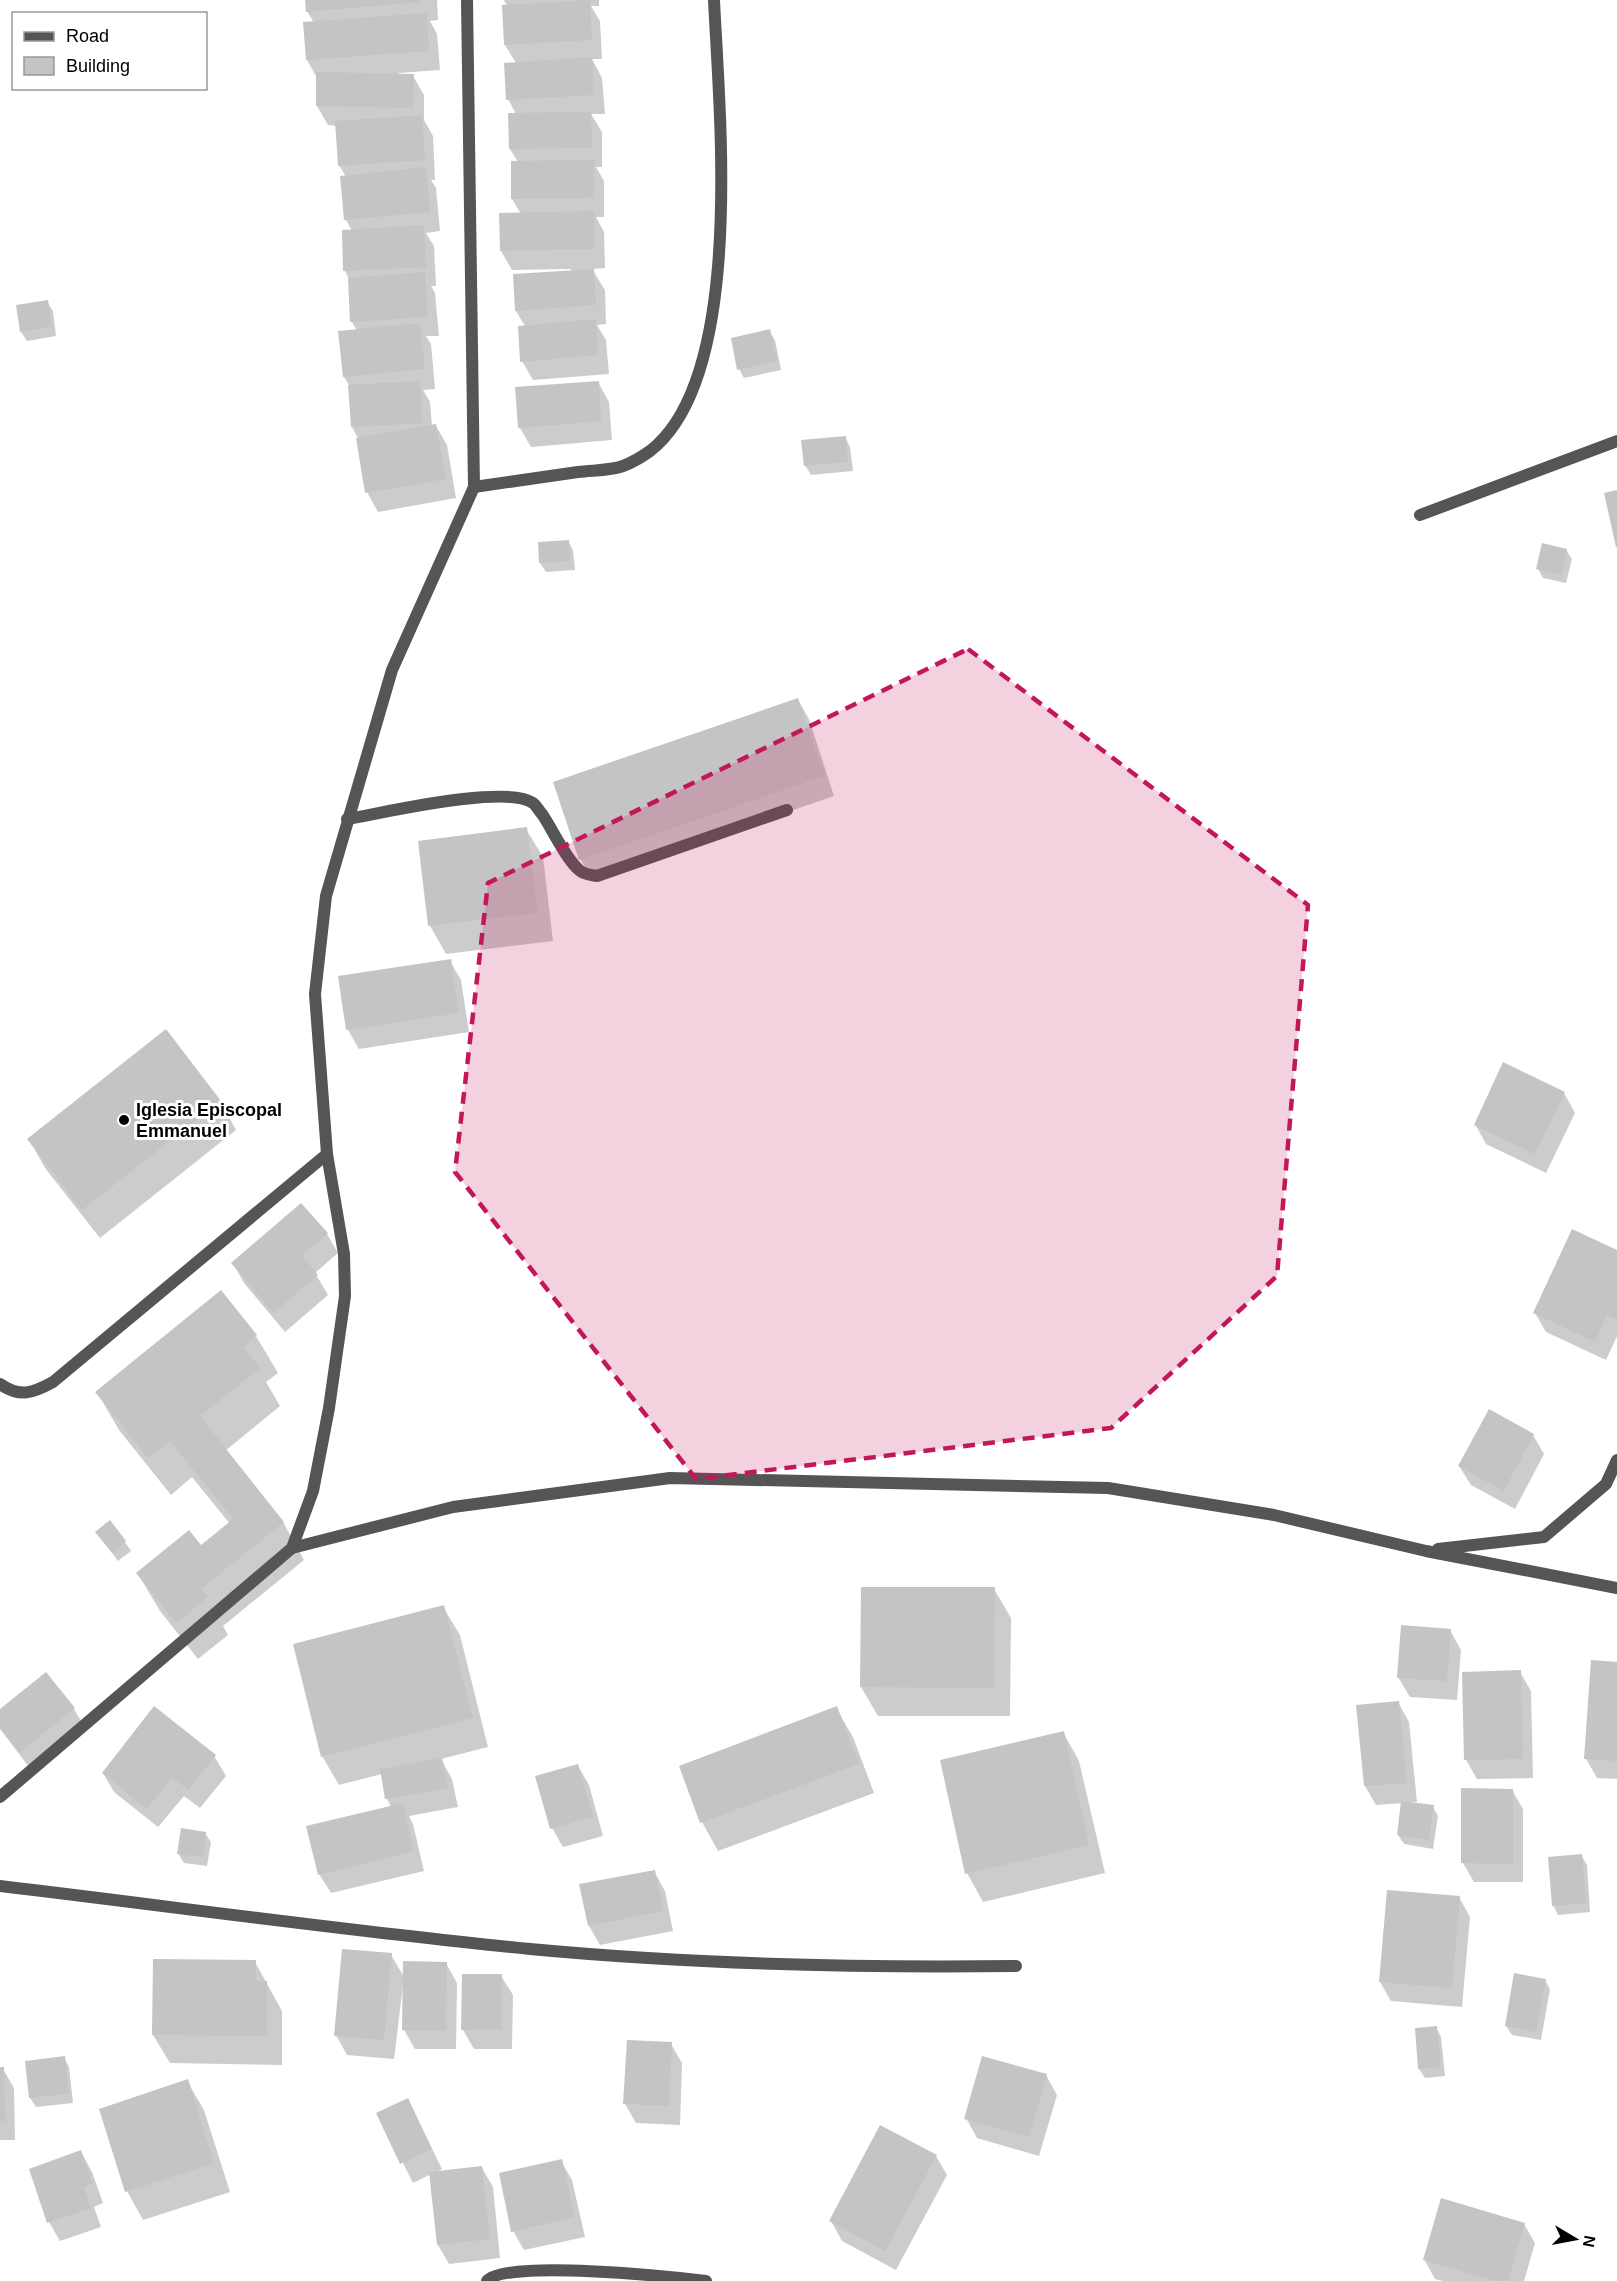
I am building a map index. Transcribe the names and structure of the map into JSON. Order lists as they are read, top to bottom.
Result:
{
  "places": ["Iglesia Episcopal Emmanuel"],
  "legend": ["Road", "Building"],
  "north": "right"
}
